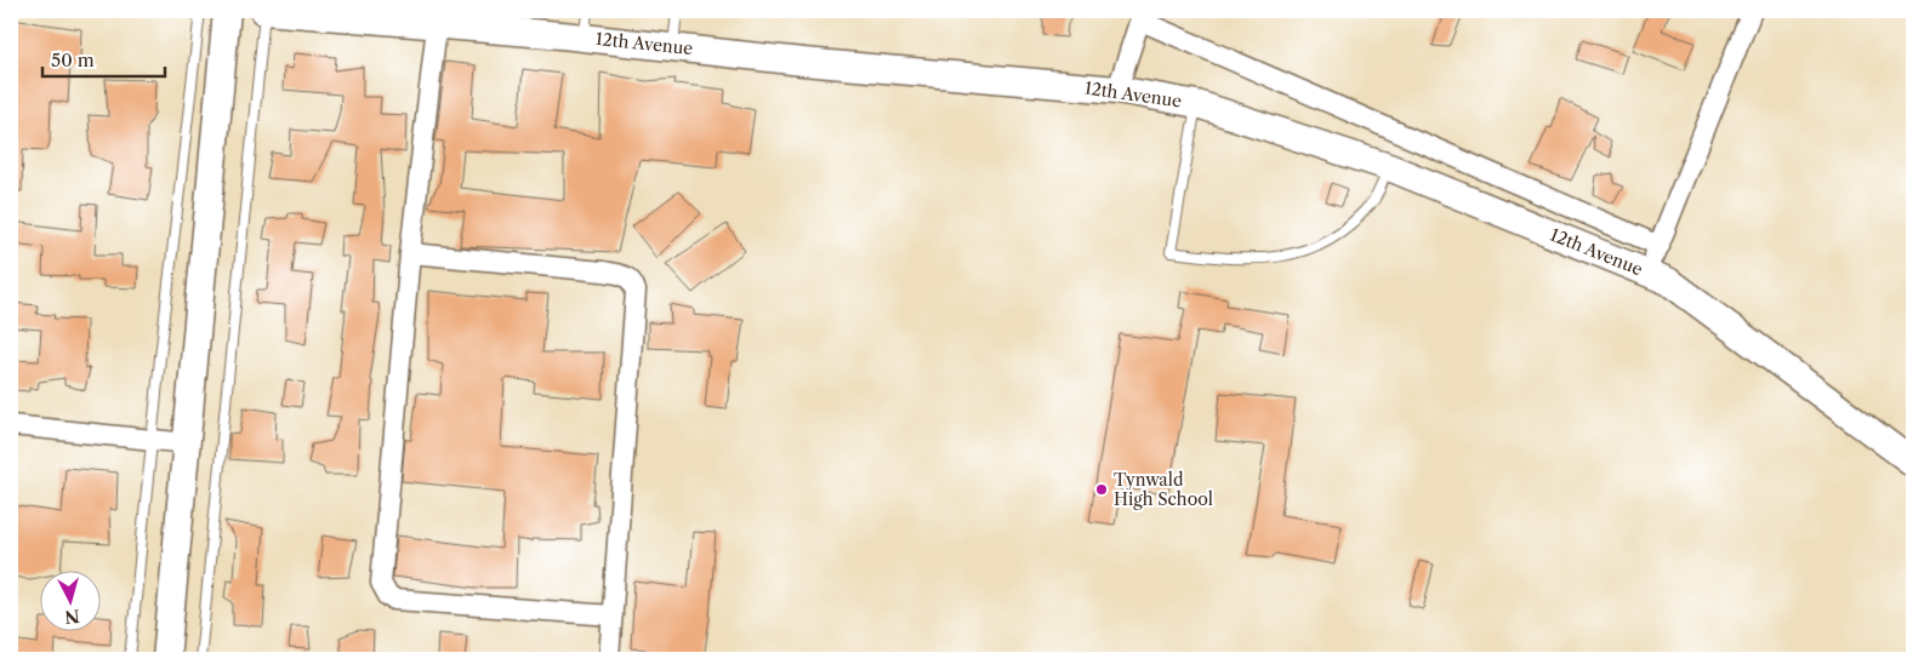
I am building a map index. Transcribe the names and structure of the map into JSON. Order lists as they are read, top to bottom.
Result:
{
  "streets": {
    "street": ["12th Avenue"]
  },
  "places": ["Tynwald High School"],
  "scale_bar": "50 m",
  "north": "bottom"
}
